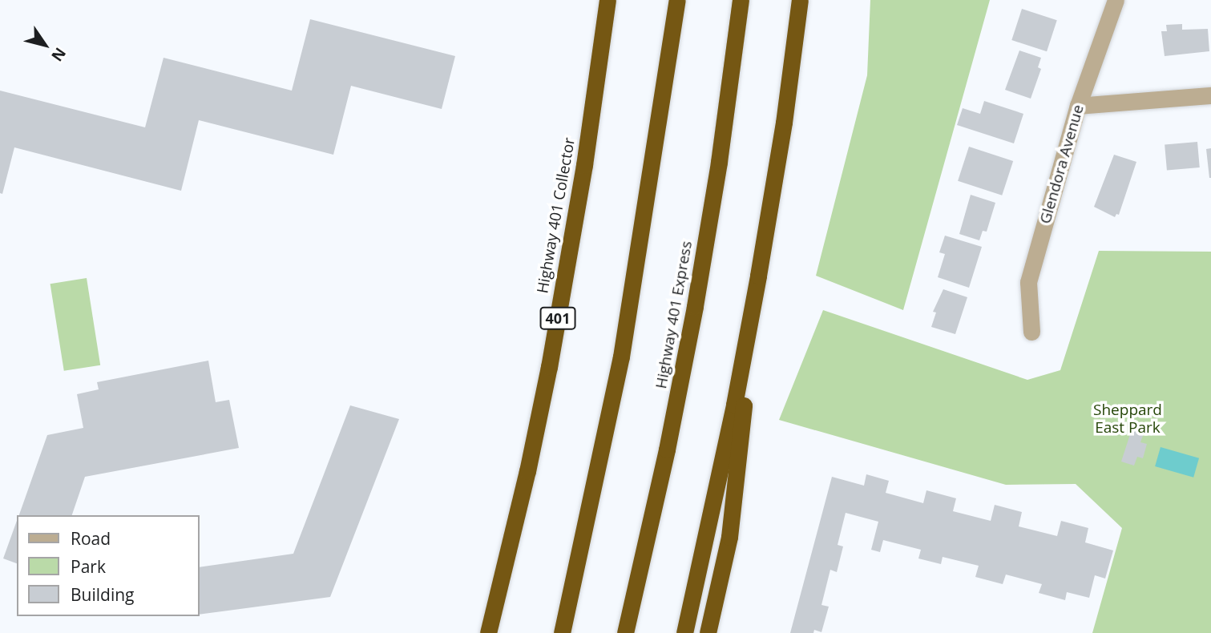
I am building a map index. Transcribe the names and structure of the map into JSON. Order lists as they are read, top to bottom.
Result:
{
  "streets": {
    "highway": ["Highway 401 Collector", "Highway 401 Express", "401"],
    "street": ["Glendora Avenue"]
  },
  "parks": ["Sheppard East Park"],
  "legend": ["Road", "Park", "Building"],
  "north": "bottom right"
}
